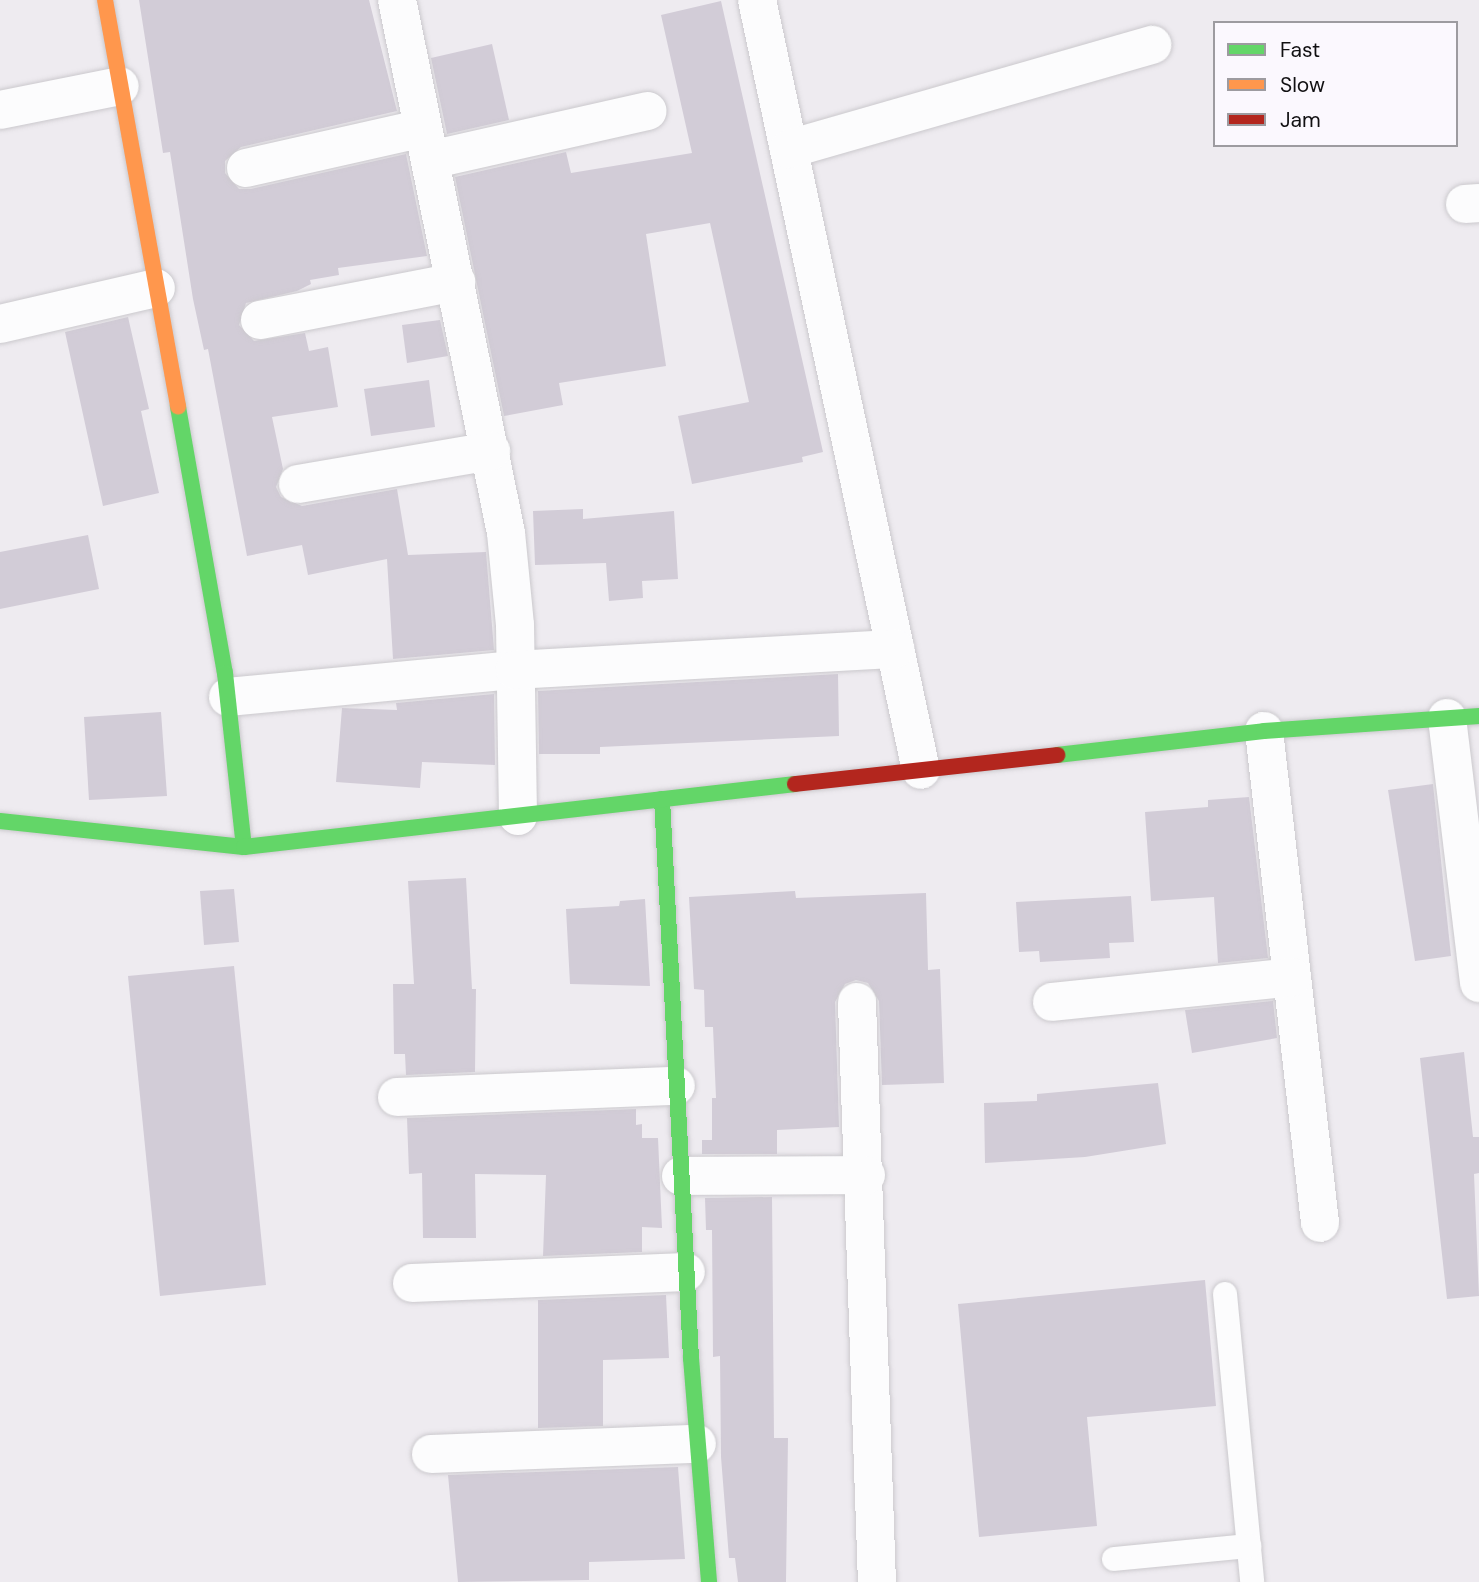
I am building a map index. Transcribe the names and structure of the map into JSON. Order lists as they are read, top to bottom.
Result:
{
  "legend": ["Fast", "Slow", "Jam"]
}
